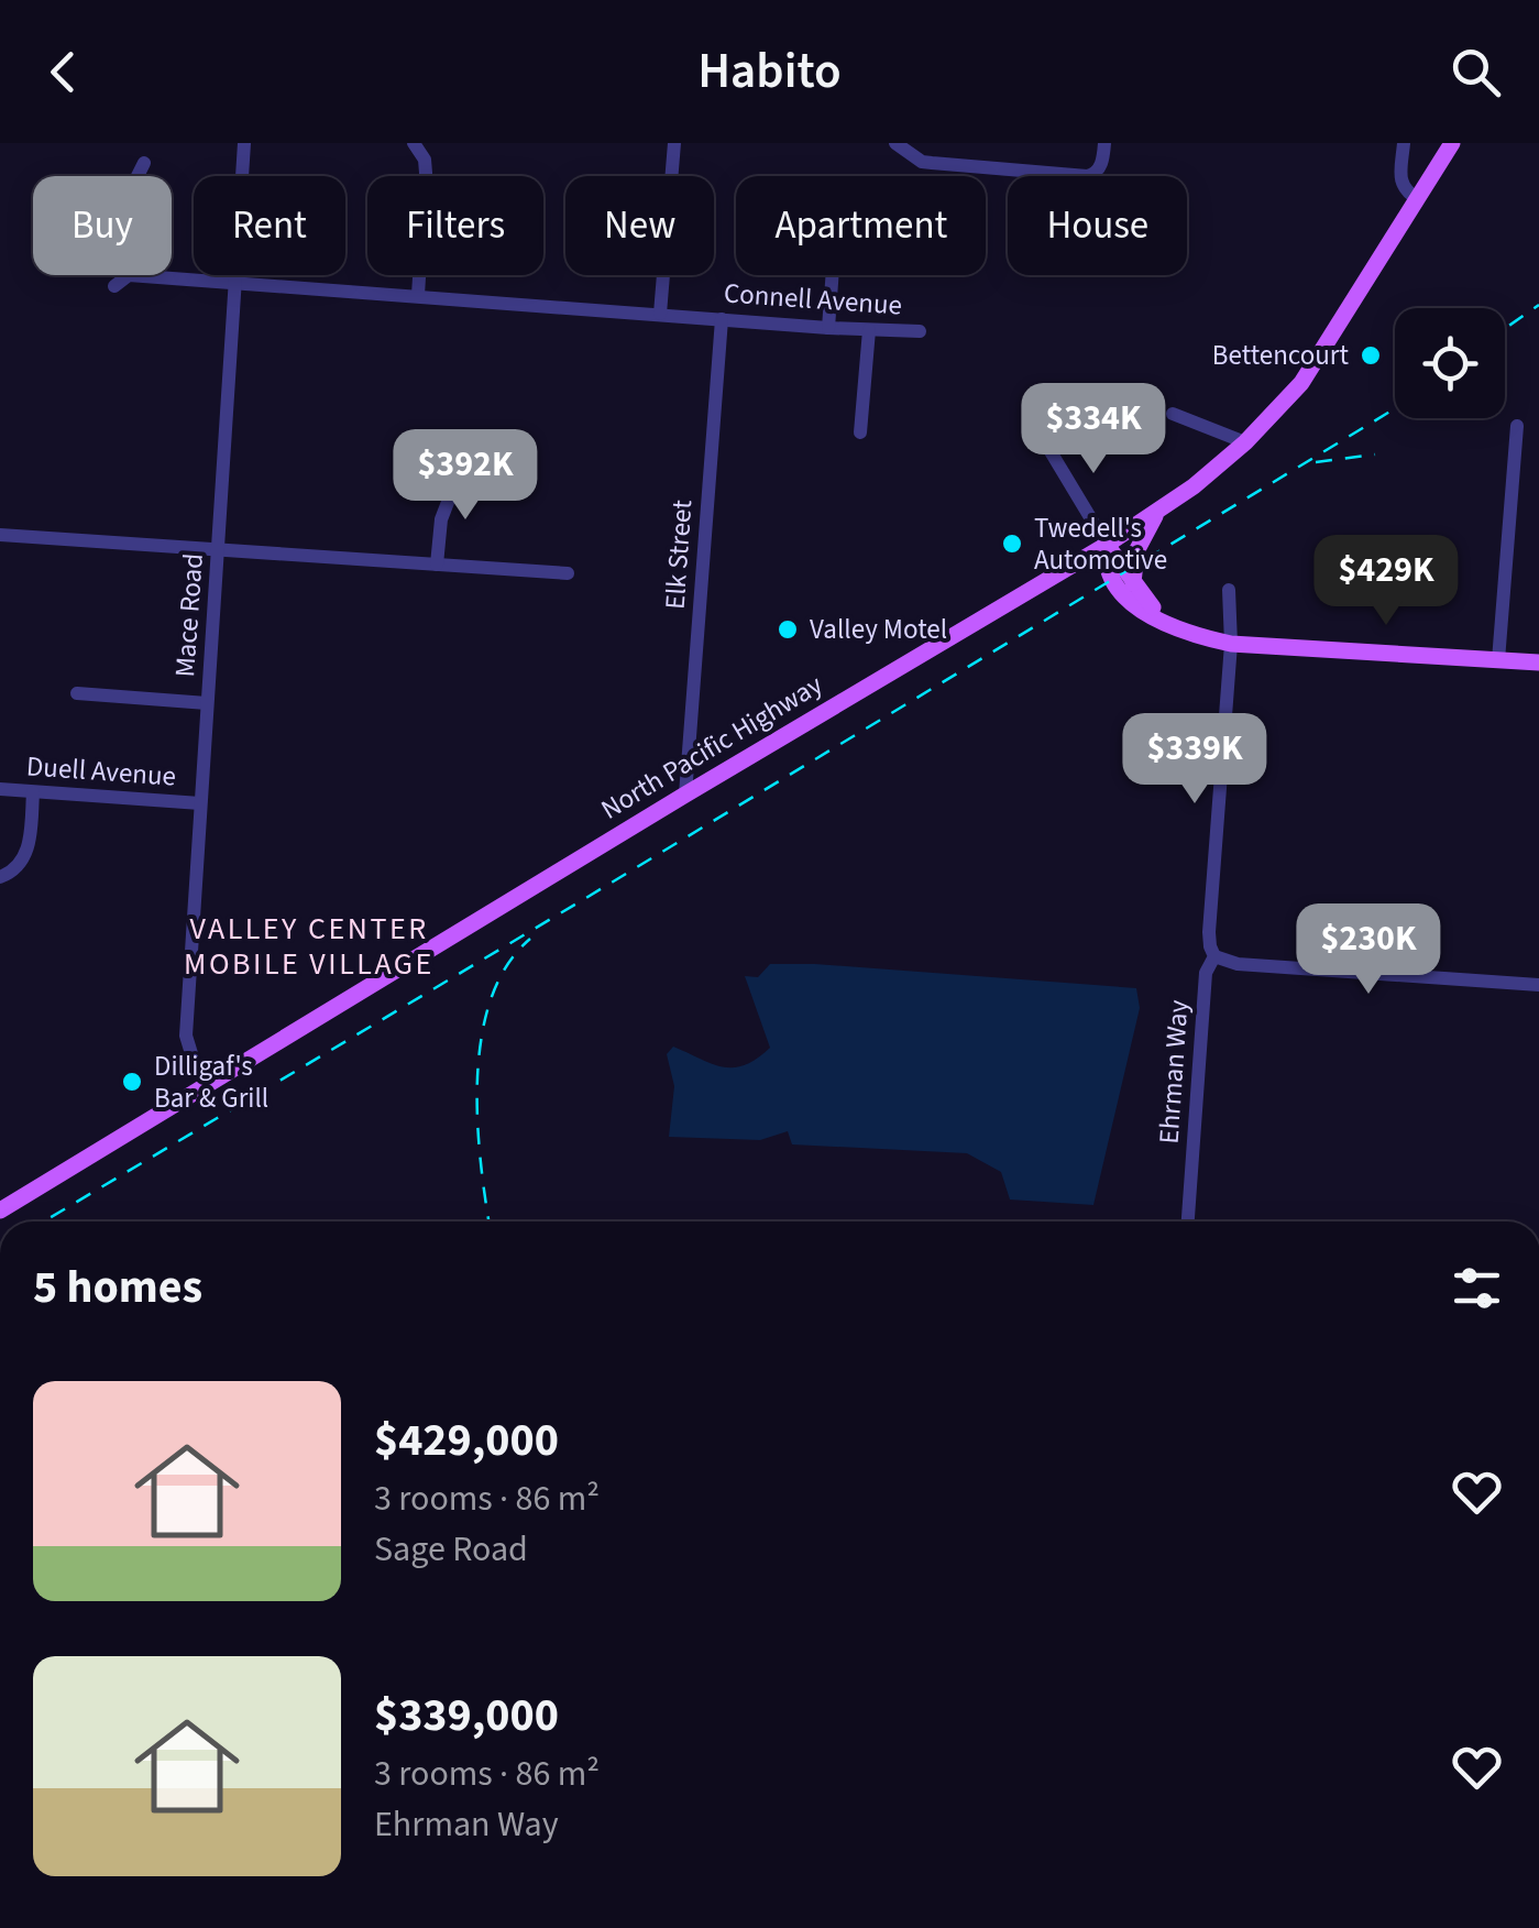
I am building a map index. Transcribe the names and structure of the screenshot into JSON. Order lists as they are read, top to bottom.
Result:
{
  "streets": {
    "main road": ["North Pacific Highway"],
    "street": [
      "Connell Avenue",
      "Elk Street",
      "Mace Road",
      "Duell Avenue",
      "Ehrman Way"
    ]
  },
  "crossings": [
    ["Connell Avenue", "Elk Street"],
    ["Connell Avenue", "Mace Road"],
    ["Elk Street", "North Pacific Highway"],
    ["Mace Road", "North Pacific Highway"],
    ["Mace Road", "Duell Avenue"]
  ],
  "districts": ["VALLEY CENTER MOBILE VILLAGE"],
  "places": [
    "Bettencourt",
    "Twedell's Automotive",
    "Valley Motel",
    "Dilligaf's Bar & Grill"
  ],
  "page": {
    "header": "Habito",
    "chip": [
      "Buy",
      "Rent",
      "Filters",
      "New",
      "Apartment",
      "House"
    ],
    "price": [
      "$334K",
      "$392K",
      "$429K",
      "$339K",
      "$230K"
    ],
    "heading": "5 homes",
    "list": [
      {
        "name": "$429,000",
        "note": "3 rooms · 86 m² · Sage Road"
      },
      {
        "name": "$339,000",
        "note": "3 rooms · 86 m² · Ehrman Way"
      }
    ]
  }
}
